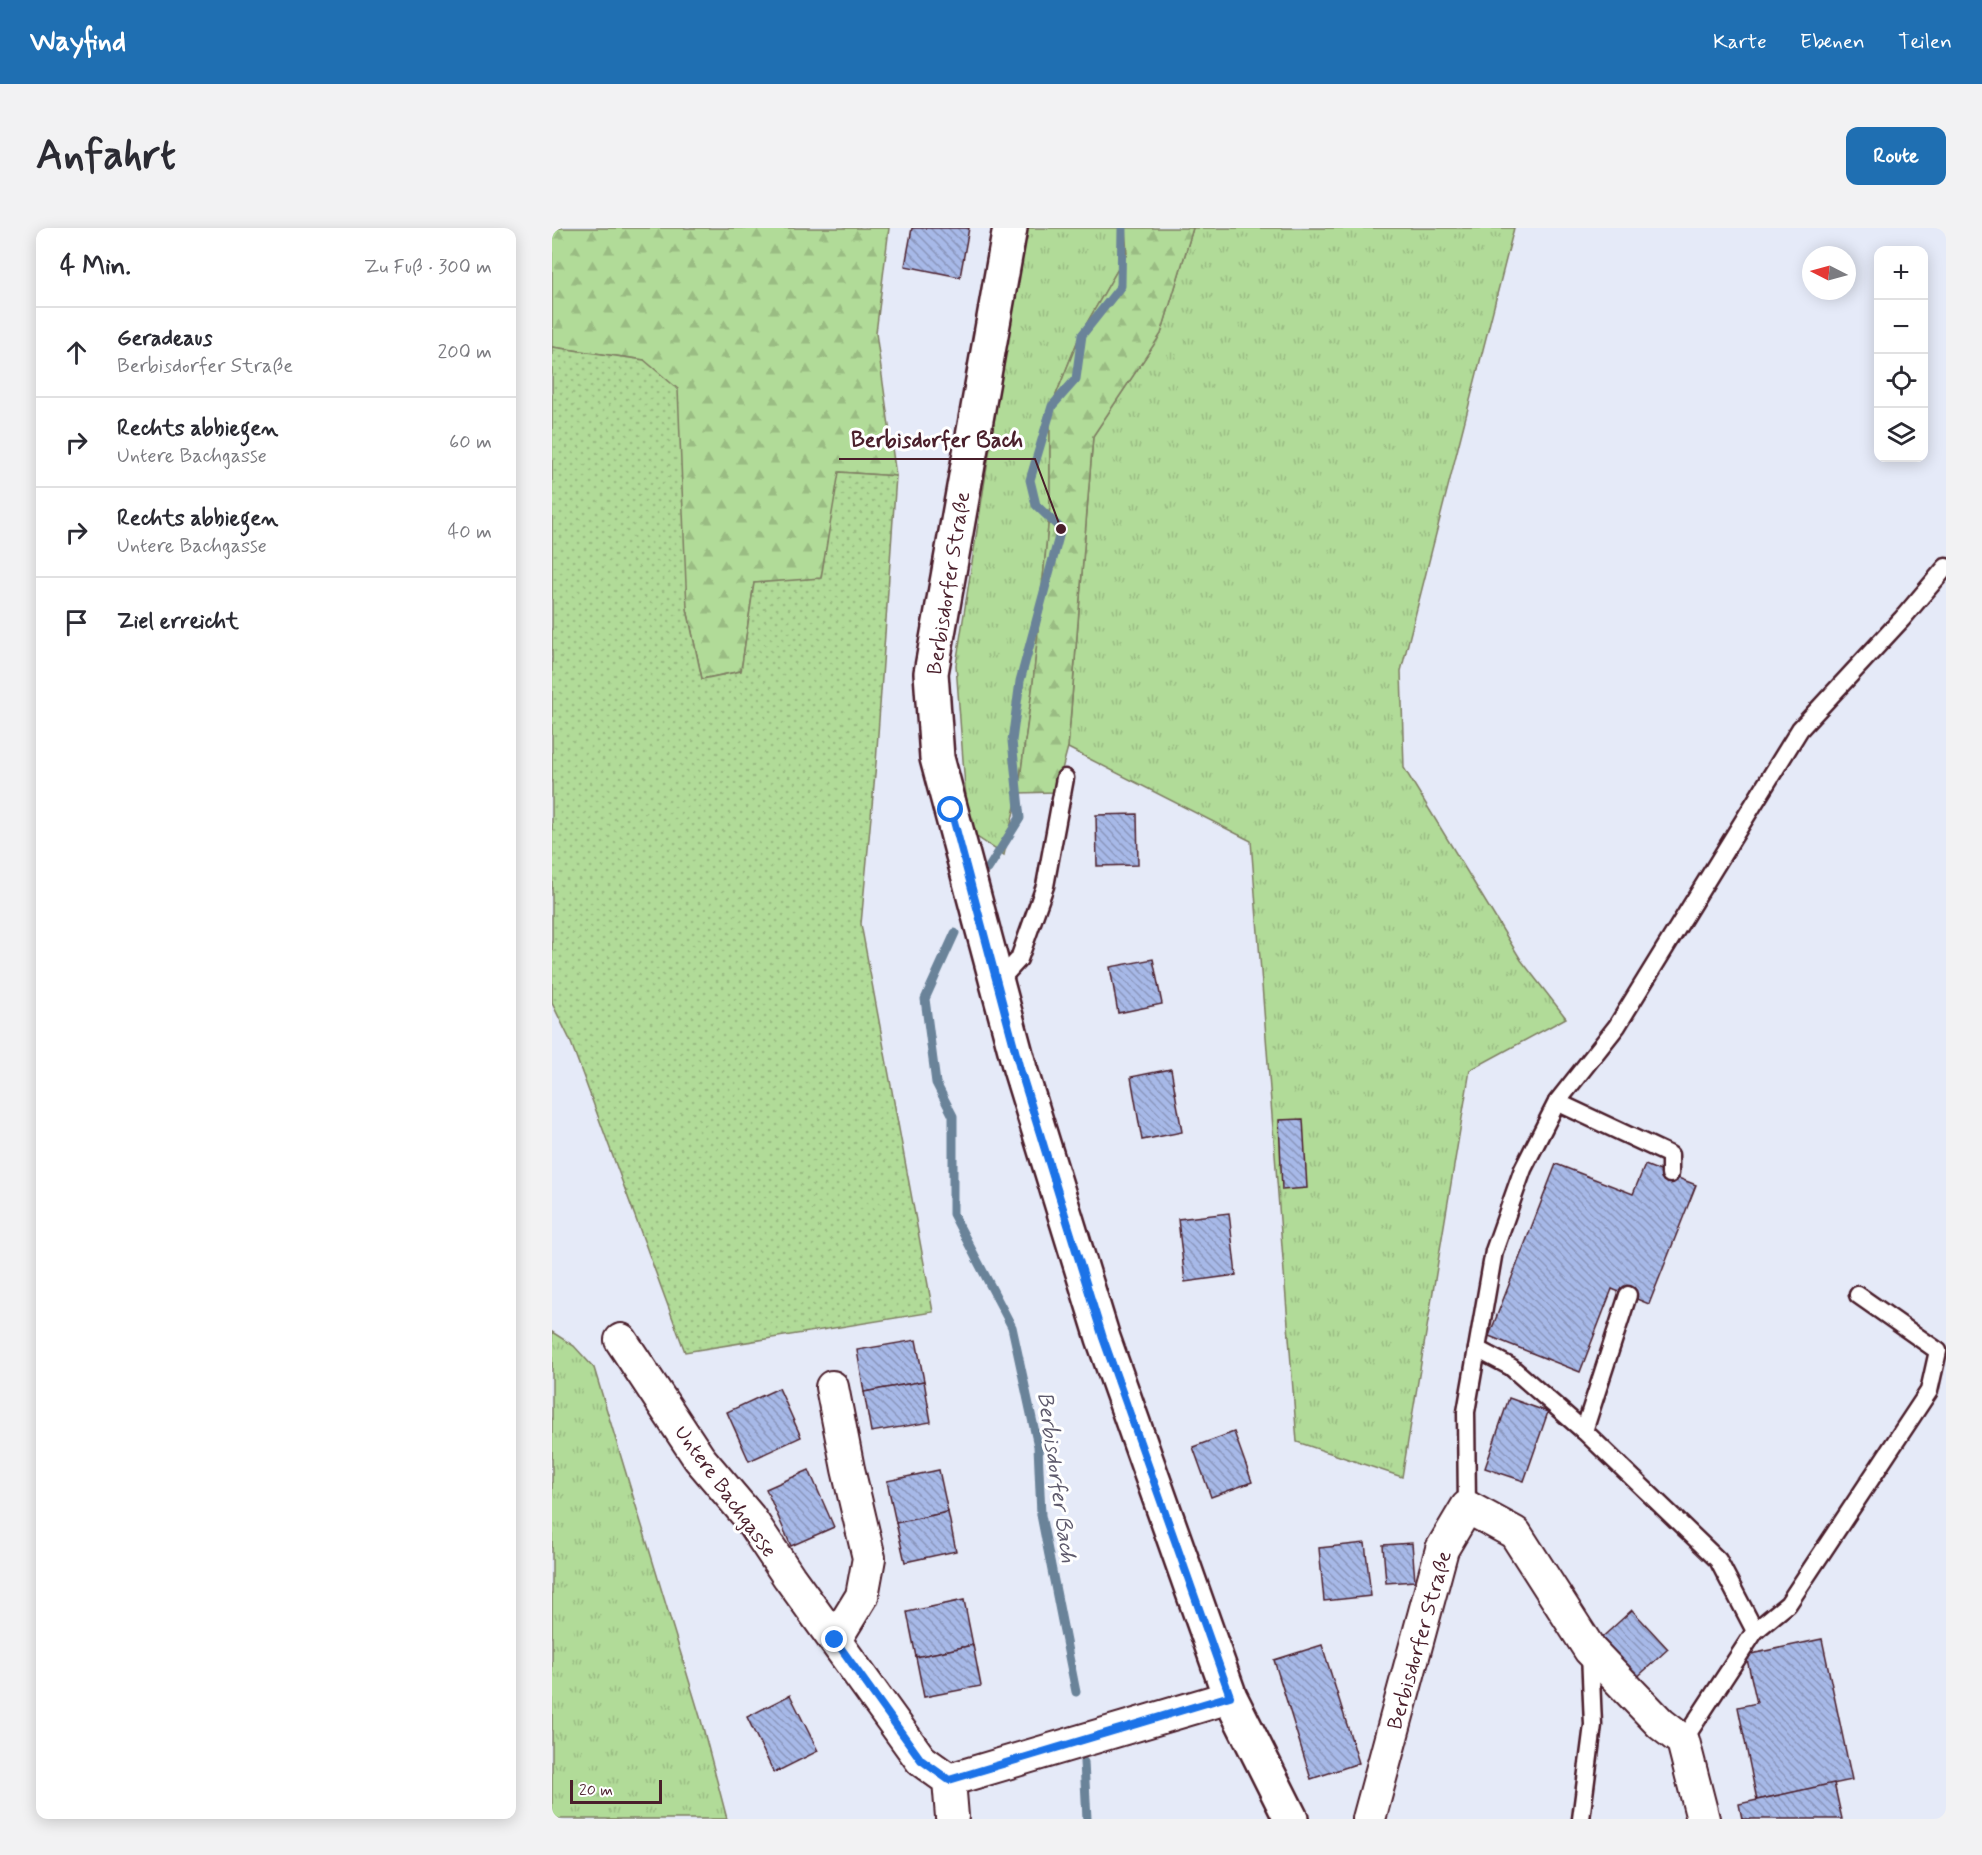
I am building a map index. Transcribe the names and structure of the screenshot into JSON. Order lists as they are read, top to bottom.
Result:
{
  "streets": {
    "street": ["Berbisdorfer Straße", "Untere Bachgasse"]
  },
  "water": ["Berbisdorfer Bach"],
  "places": ["Berbisdorfer Bach"],
  "scale_bar": "20 m",
  "north": "left",
  "page": {
    "header": "Wayfind",
    "nav": ["Karte", "Ebenen", "Teilen"],
    "buttons": "Route",
    "title": "Anfahrt",
    "heading": ["4 Min.", "Zu Fuß · 300 m"],
    "map_buttons": ["+", "−"],
    "list": [
      ["Geradeaus", "Berbisdorfer Straße", "200 m"],
      ["Rechts abbiegen", "Untere Bachgasse", "60 m"],
      ["Rechts abbiegen", "Untere Bachgasse", "40 m"],
      "Ziel erreicht"
    ],
    "scale": "20 m"
  }
}
